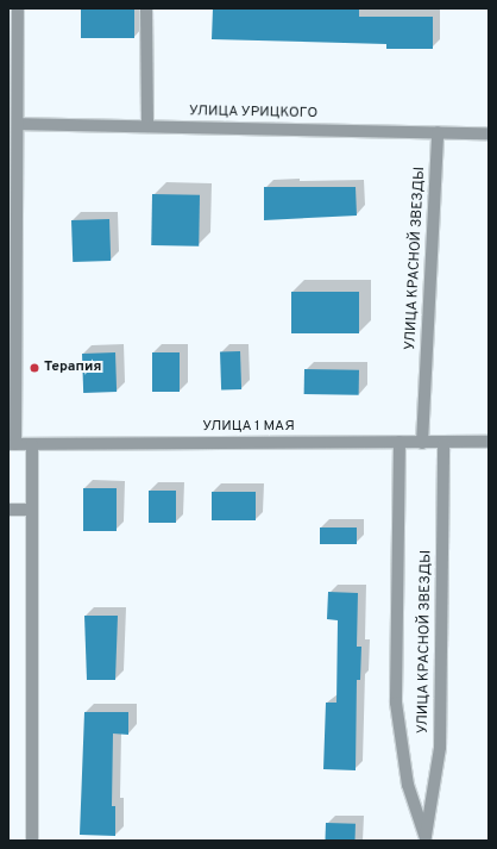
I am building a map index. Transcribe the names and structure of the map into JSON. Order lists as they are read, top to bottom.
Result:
{
  "streets": {
    "street": ["УЛИЦА УРИЦКОГО", "УЛИЦА КРАСНОЙ ЗВЕЗДЫ", "УЛИЦА 1 МАЯ"]
  },
  "crossings": [
    ["УЛИЦА УРИЦКОГО", "УЛИЦА КРАСНОЙ ЗВЕЗДЫ"],
    ["УЛИЦА КРАСНОЙ ЗВЕЗДЫ", "УЛИЦА 1 МАЯ"]
  ],
  "places": ["Терапия"]
}
